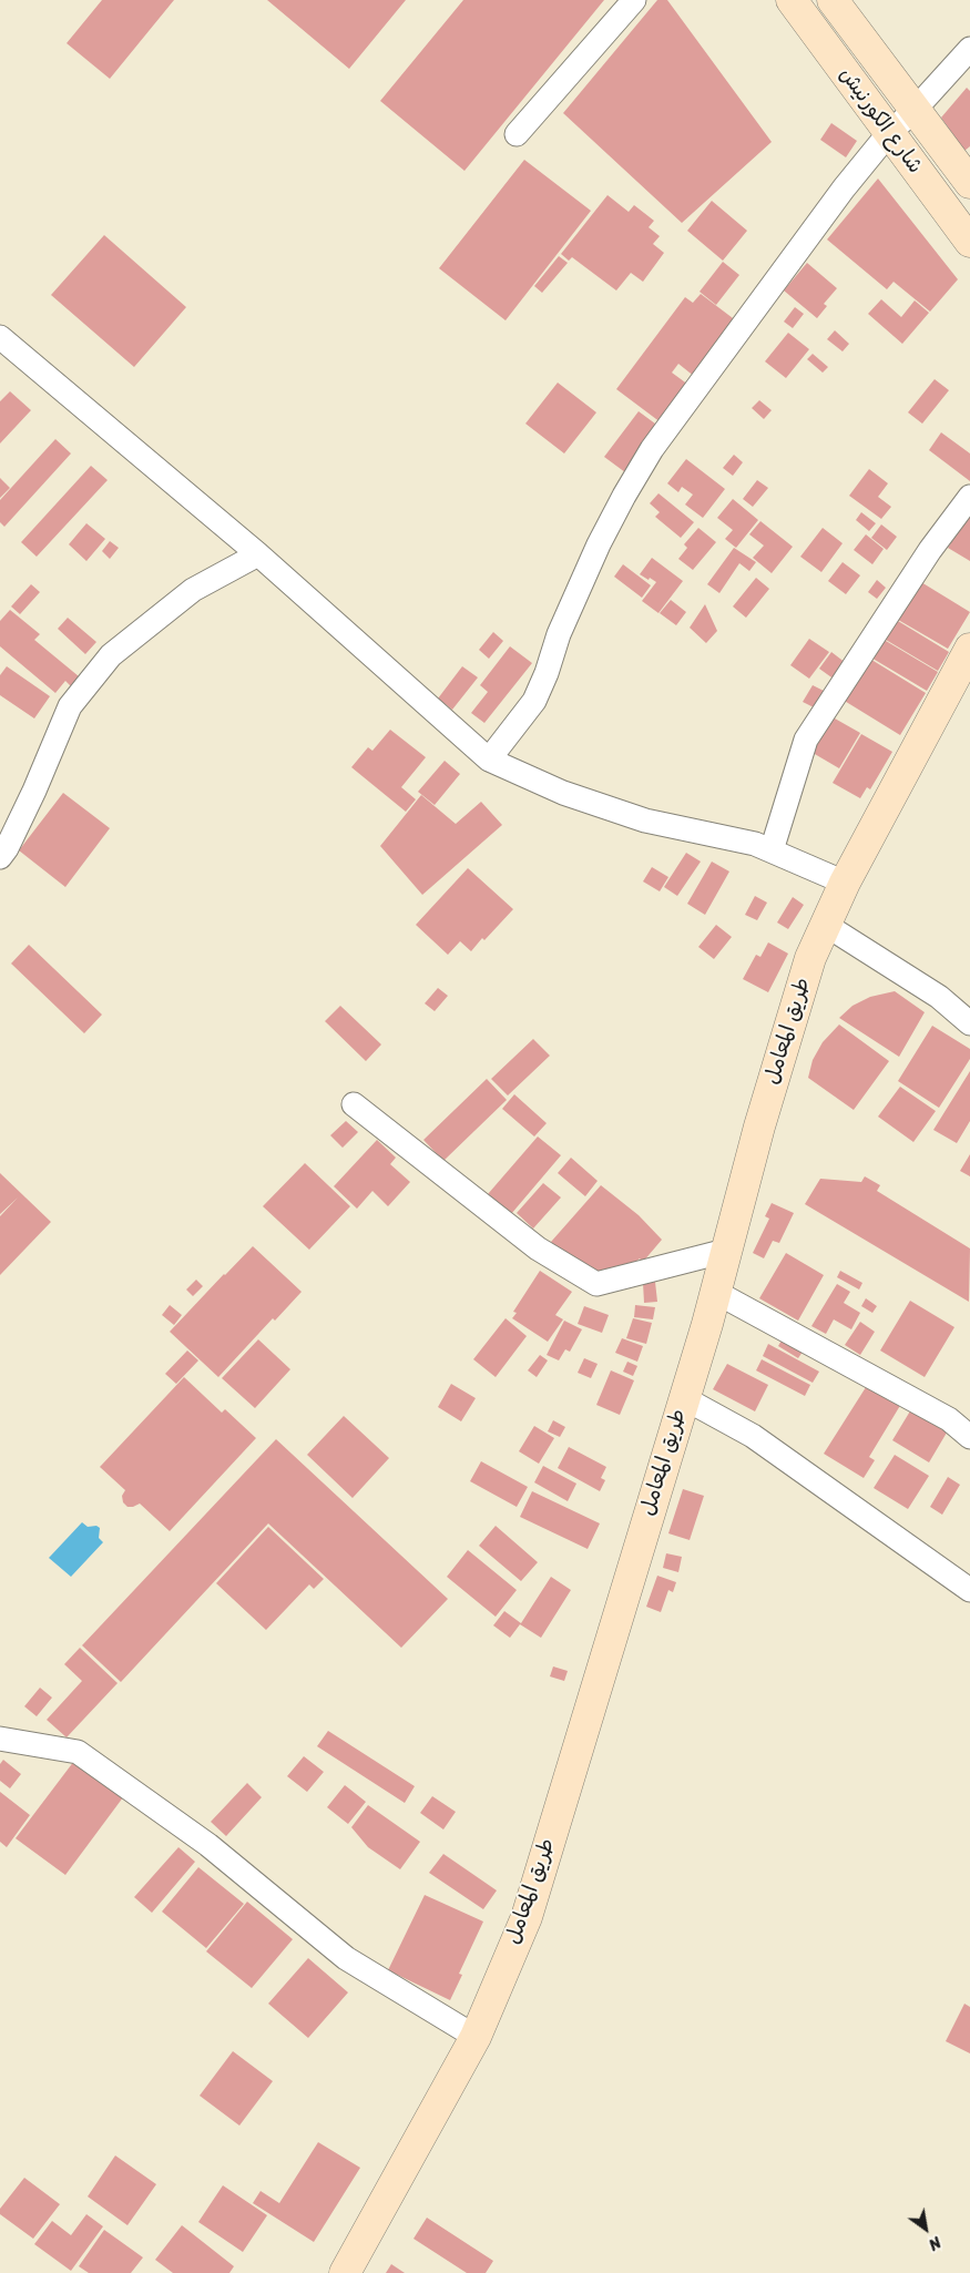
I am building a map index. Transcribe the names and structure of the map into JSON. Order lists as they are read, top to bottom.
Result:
{
  "streets": {
    "main road": ["شارع الكورنيش", "طريق المعامل"]
  },
  "north": "bottom right"
}
